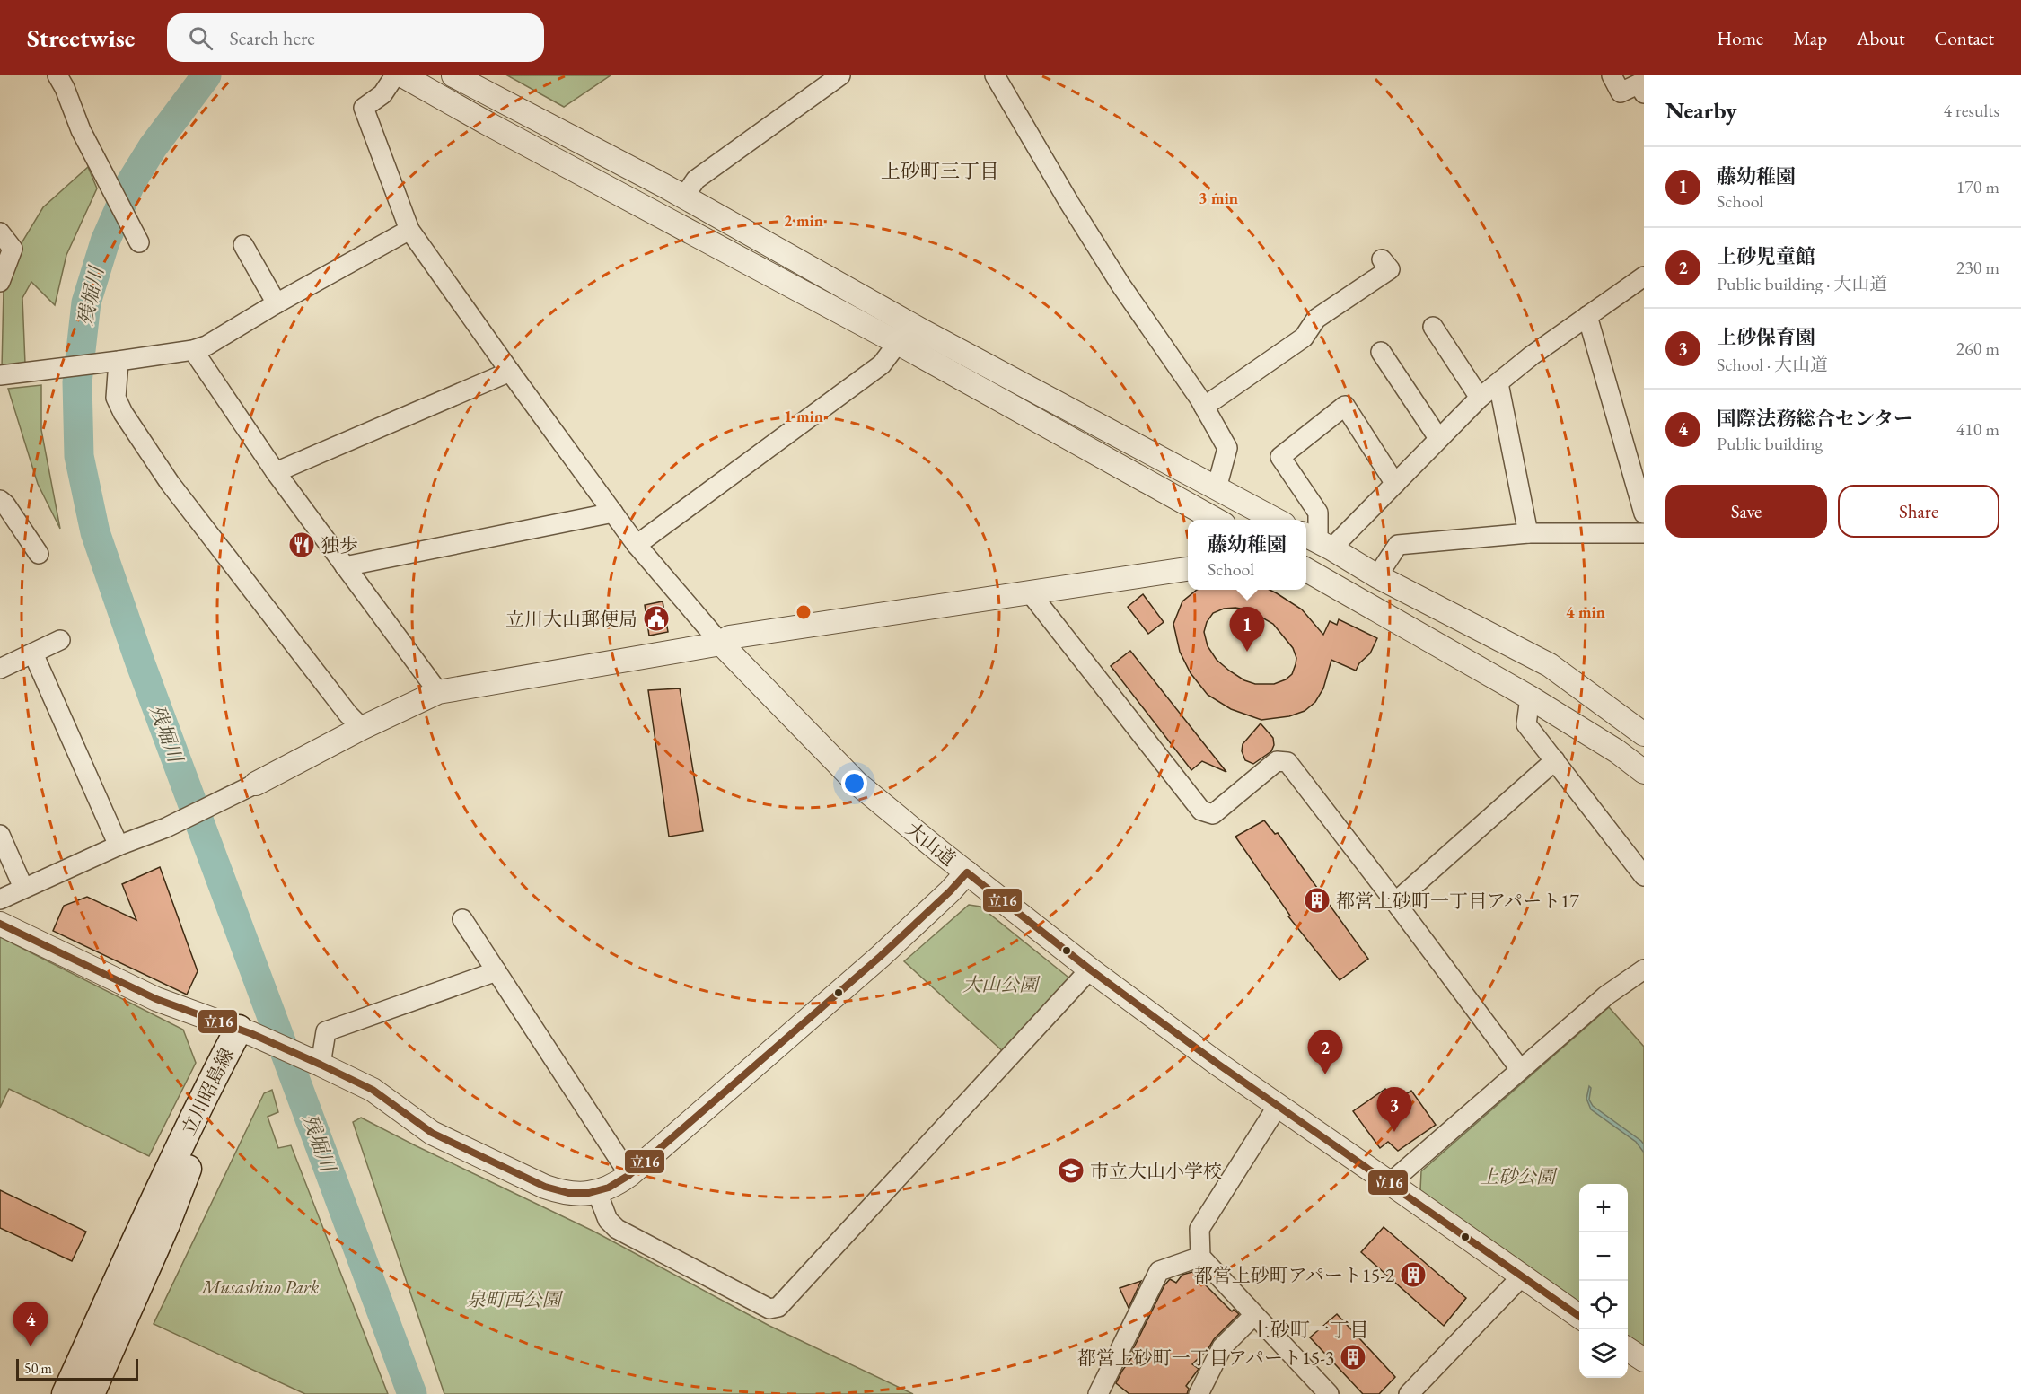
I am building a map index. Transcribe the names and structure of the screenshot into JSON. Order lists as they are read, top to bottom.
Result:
{
  "streets": {
    "main road": ["立川昭島線"],
    "street": ["大山道"]
  },
  "districts": ["上砂町三丁目", "上砂町一丁目"],
  "water": ["残堀川"],
  "parks": [
    "大山公園",
    "上砂公園",
    "Musashino Park",
    "泉町西公園"
  ],
  "places": {
    "restaurant": ["独歩"],
    "public building": ["立川大山郵便局"],
    "building": ["都営上砂町一丁目アパート17", "都営上砂町アパート15-2", "都営上砂町一丁目アパート15-3"],
    "school or university": ["市立大山小学校"]
  },
  "lines": ["transit line 立16"],
  "scale_bar": "50 m",
  "page": {
    "header": "Streetwise",
    "search": "Search here",
    "nav": [
      "Home",
      "Map",
      "About",
      "Contact"
    ],
    "heading": ["Nearby", "4 results"],
    "list": [
      {
        "mark": "1",
        "name": "藤幼稚園",
        "note": "School",
        "value": "170 m"
      },
      {
        "mark": "2",
        "name": "上砂児童館",
        "note": "Public building · 大山道",
        "value": "230 m"
      },
      {
        "mark": "3",
        "name": "上砂保育園",
        "note": "School · 大山道",
        "value": "260 m"
      },
      {
        "mark": "4",
        "name": "国際法務総合センター",
        "note": "Public building",
        "value": "410 m"
      }
    ],
    "buttons": ["Save", "Share"],
    "popup": ["藤幼稚園", "School"],
    "pins": [
      "1",
      "2",
      "3",
      "4"
    ],
    "map_buttons": ["+", "−"],
    "scale": "50 m"
  },
  "rings": [
    "3 min",
    "2 min",
    "1 min",
    "4 min"
  ]
}
